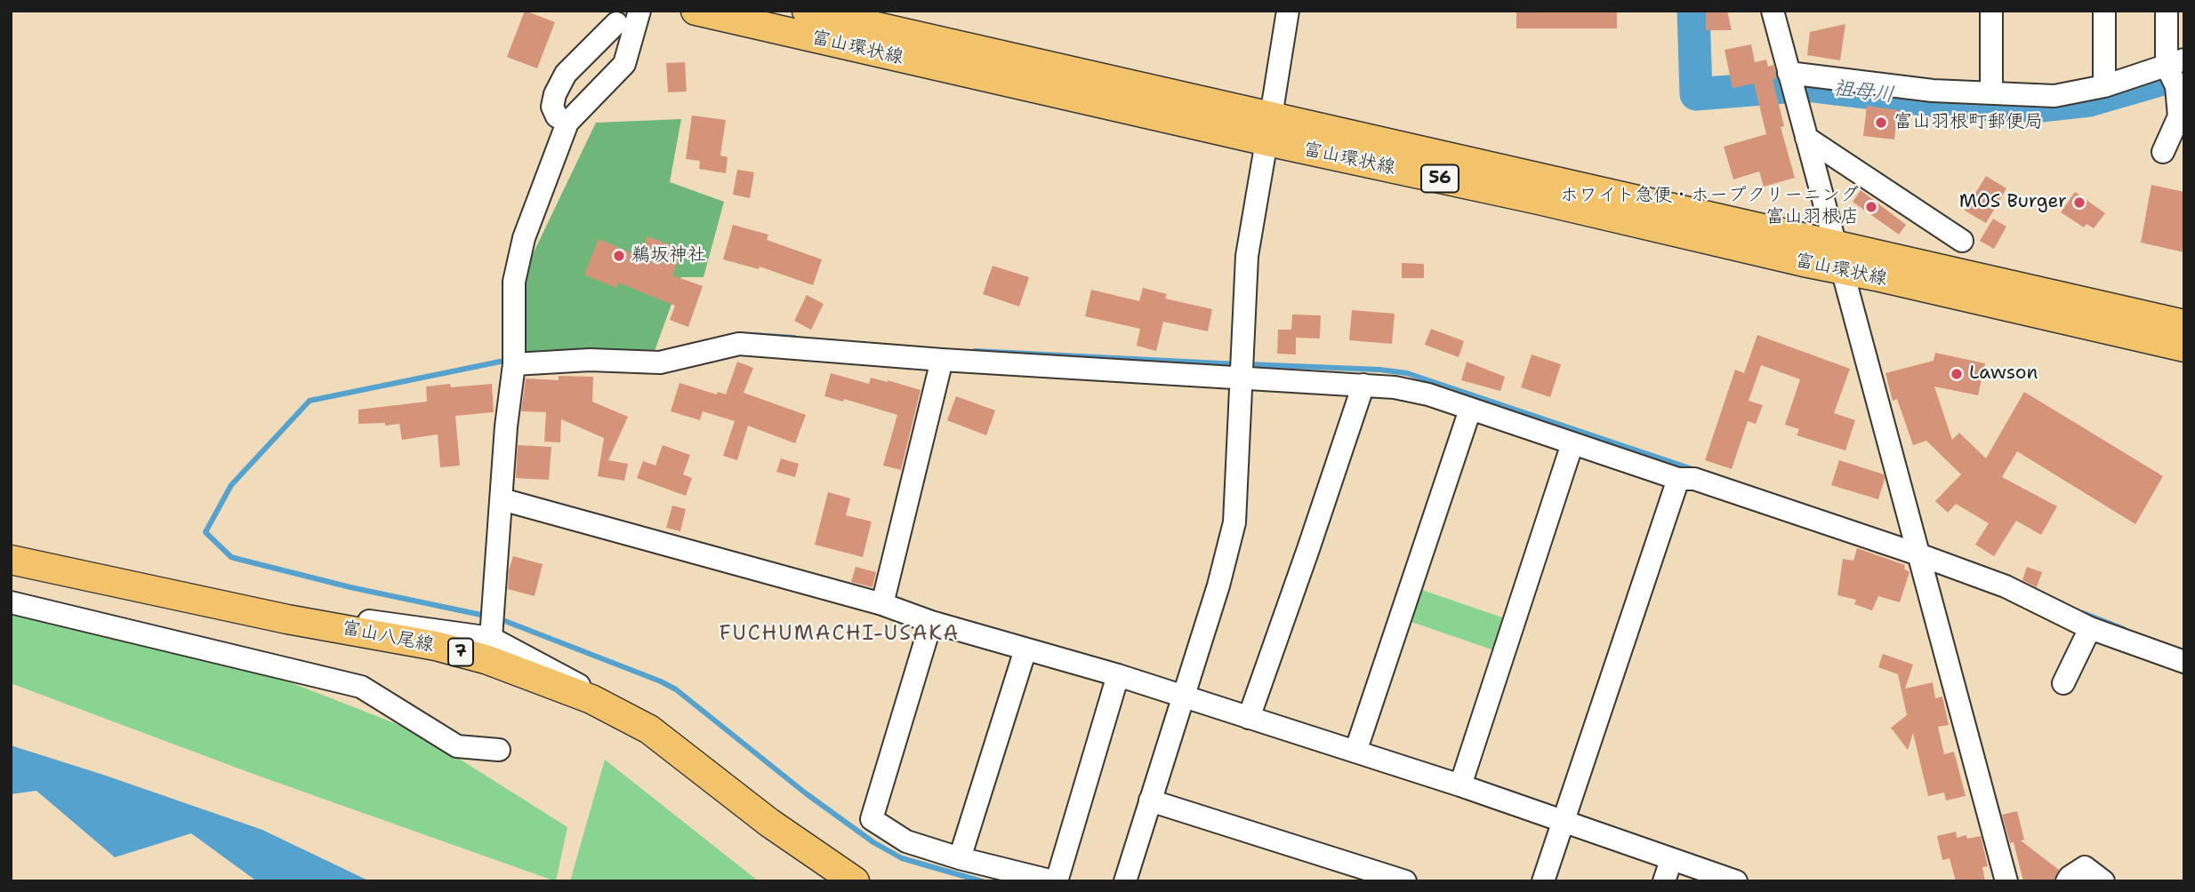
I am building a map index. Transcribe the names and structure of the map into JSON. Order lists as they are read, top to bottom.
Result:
{
  "streets": {
    "main road": [
      "富山環状線",
      "56",
      "富山八尾線",
      "7"
    ]
  },
  "districts": ["FUCHUMACHI-USAKA"],
  "water": ["祖母川"],
  "places": [
    "富山羽根町郵便局",
    "MOS Burger",
    "ホワイト急便・ホープクリーニング 富山羽根店",
    "鵜坂神社",
    "Lawson"
  ]
}
